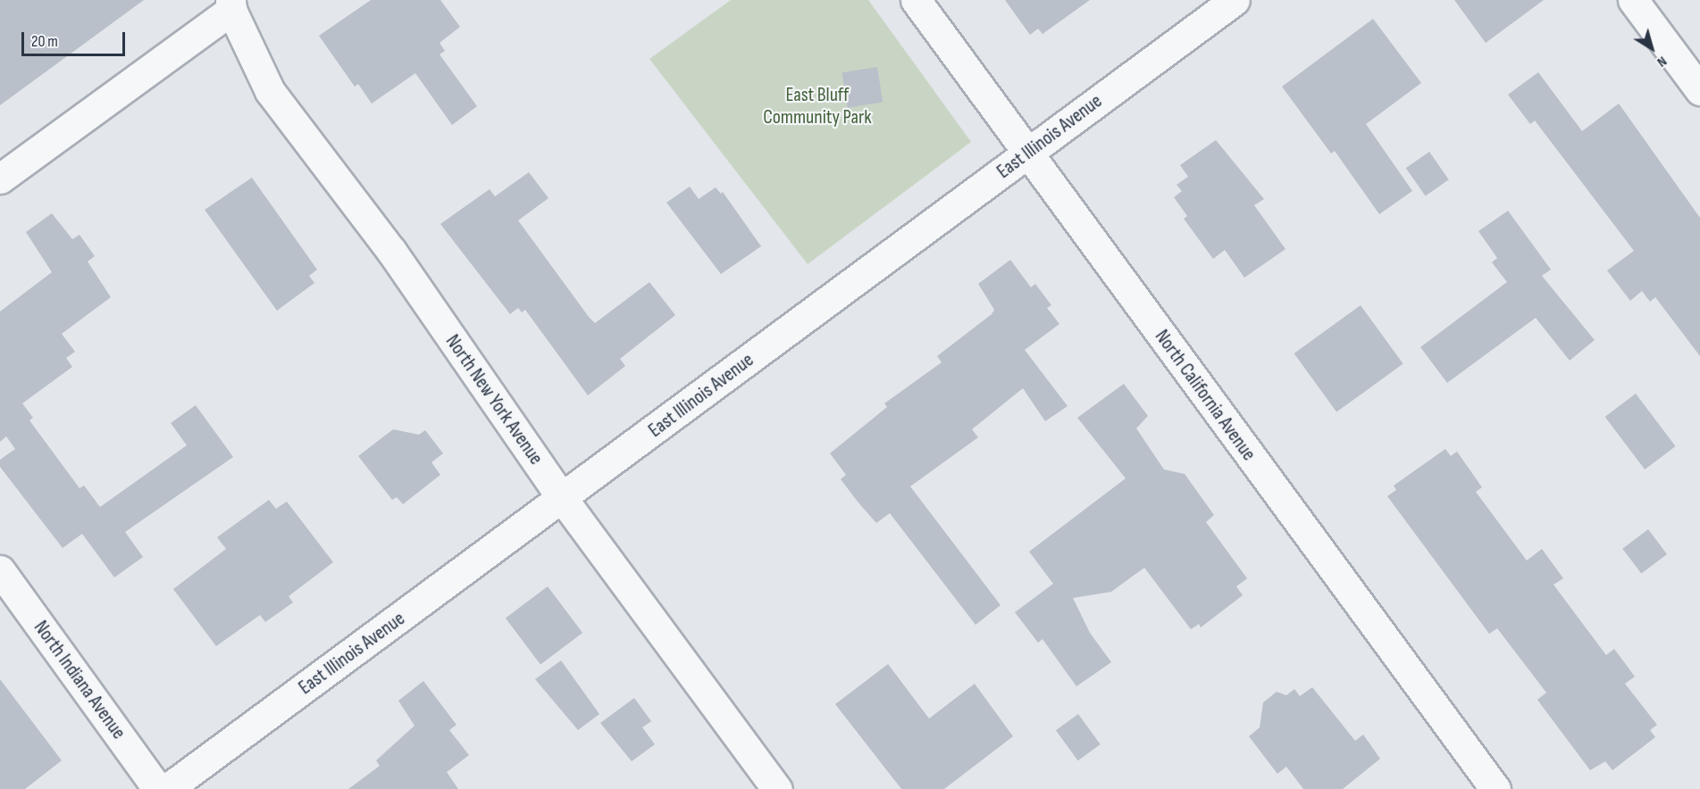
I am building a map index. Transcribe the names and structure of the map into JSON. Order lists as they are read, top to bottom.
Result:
{
  "streets": {
    "street": [
      "East Illinois Avenue",
      "North California Avenue",
      "North New York Avenue",
      "North Indiana Avenue"
    ]
  },
  "crossings": [
    ["East Illinois Avenue", "North California Avenue"],
    ["East Illinois Avenue", "North New York Avenue"]
  ],
  "parks": ["East Bluff Community Park"],
  "scale_bar": "20 m",
  "north": "bottom right"
}
